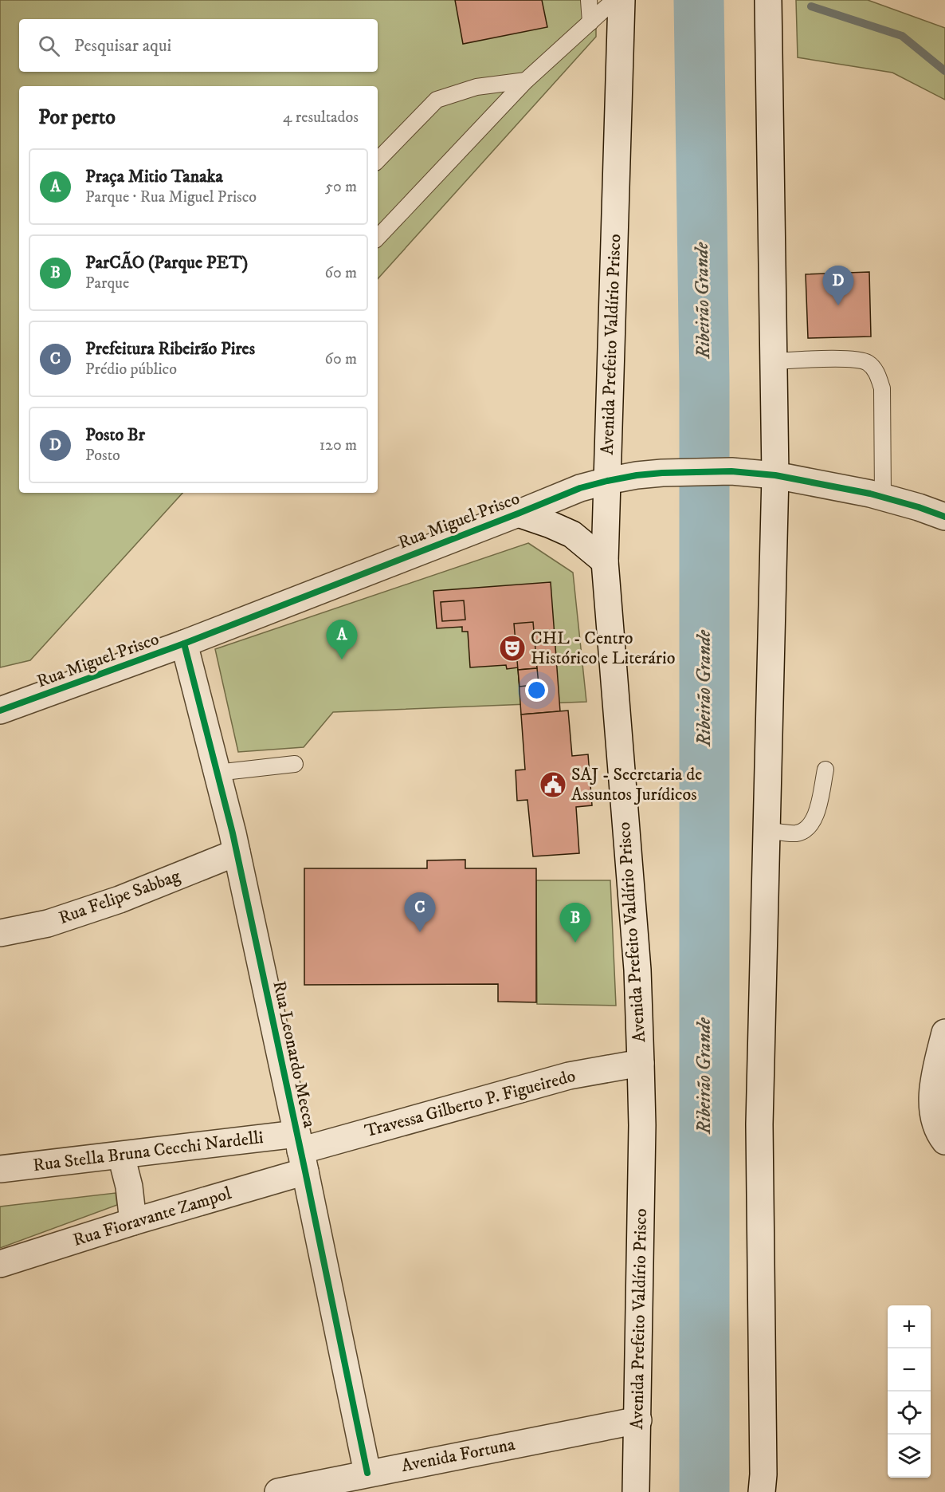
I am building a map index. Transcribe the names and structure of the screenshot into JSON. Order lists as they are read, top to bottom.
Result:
{
  "streets": {
    "street": [
      "Avenida Prefeito Valdírio Prisco",
      "Rua Miguel Prisco",
      "Rua Felipe Sabbag",
      "Rua Leonardo Mecca",
      "Travessa Gilberto P. Figueiredo",
      "Rua Stella Bruna Cecchi Nardelli",
      "Rua Fioravante Zampol",
      "Avenida Fortuna"
    ]
  },
  "crossings": [
    ["Avenida Prefeito Valdírio Prisco", "Rua Miguel Prisco"],
    ["Avenida Prefeito Valdírio Prisco", "Travessa Gilberto P. Figueiredo"],
    ["Avenida Prefeito Valdírio Prisco", "Avenida Fortuna"],
    ["Rua Miguel Prisco", "Rua Leonardo Mecca"],
    ["Rua Felipe Sabbag", "Rua Leonardo Mecca"],
    ["Rua Leonardo Mecca", "Travessa Gilberto P. Figueiredo"],
    ["Rua Leonardo Mecca", "Rua Stella Bruna Cecchi Nardelli"],
    ["Rua Leonardo Mecca", "Rua Fioravante Zampol"],
    ["Rua Leonardo Mecca", "Avenida Fortuna"],
    ["Travessa Gilberto P. Figueiredo", "Rua Stella Bruna Cecchi Nardelli"],
    ["Travessa Gilberto P. Figueiredo", "Rua Fioravante Zampol"],
    ["Rua Stella Bruna Cecchi Nardelli", "Rua Fioravante Zampol"]
  ],
  "water": ["Ribeirão Grande"],
  "places": {
    "theatre": ["CHL - Centro Histórico e Literário"],
    "public building": ["SAJ - Secretaria de Assuntos Jurídicos"]
  },
  "page": {
    "search": "Pesquisar aqui",
    "heading": ["Por perto", "4 resultados"],
    "list": [
      {
        "mark": "A",
        "name": "Praça Mitio Tanaka",
        "note": "Parque · Rua Miguel Prisco",
        "value": "50 m"
      },
      {
        "mark": "B",
        "name": "ParCÃO (Parque PET)",
        "note": "Parque",
        "value": "60 m"
      },
      {
        "mark": "C",
        "name": "Prefeitura Ribeirão Pires",
        "note": "Prédio público",
        "value": "60 m"
      },
      {
        "mark": "D",
        "name": "Posto Br",
        "note": "Posto",
        "value": "120 m"
      }
    ],
    "pins": [
      "D",
      "A",
      "C",
      "B"
    ],
    "map_buttons": ["+", "−"]
  }
}
